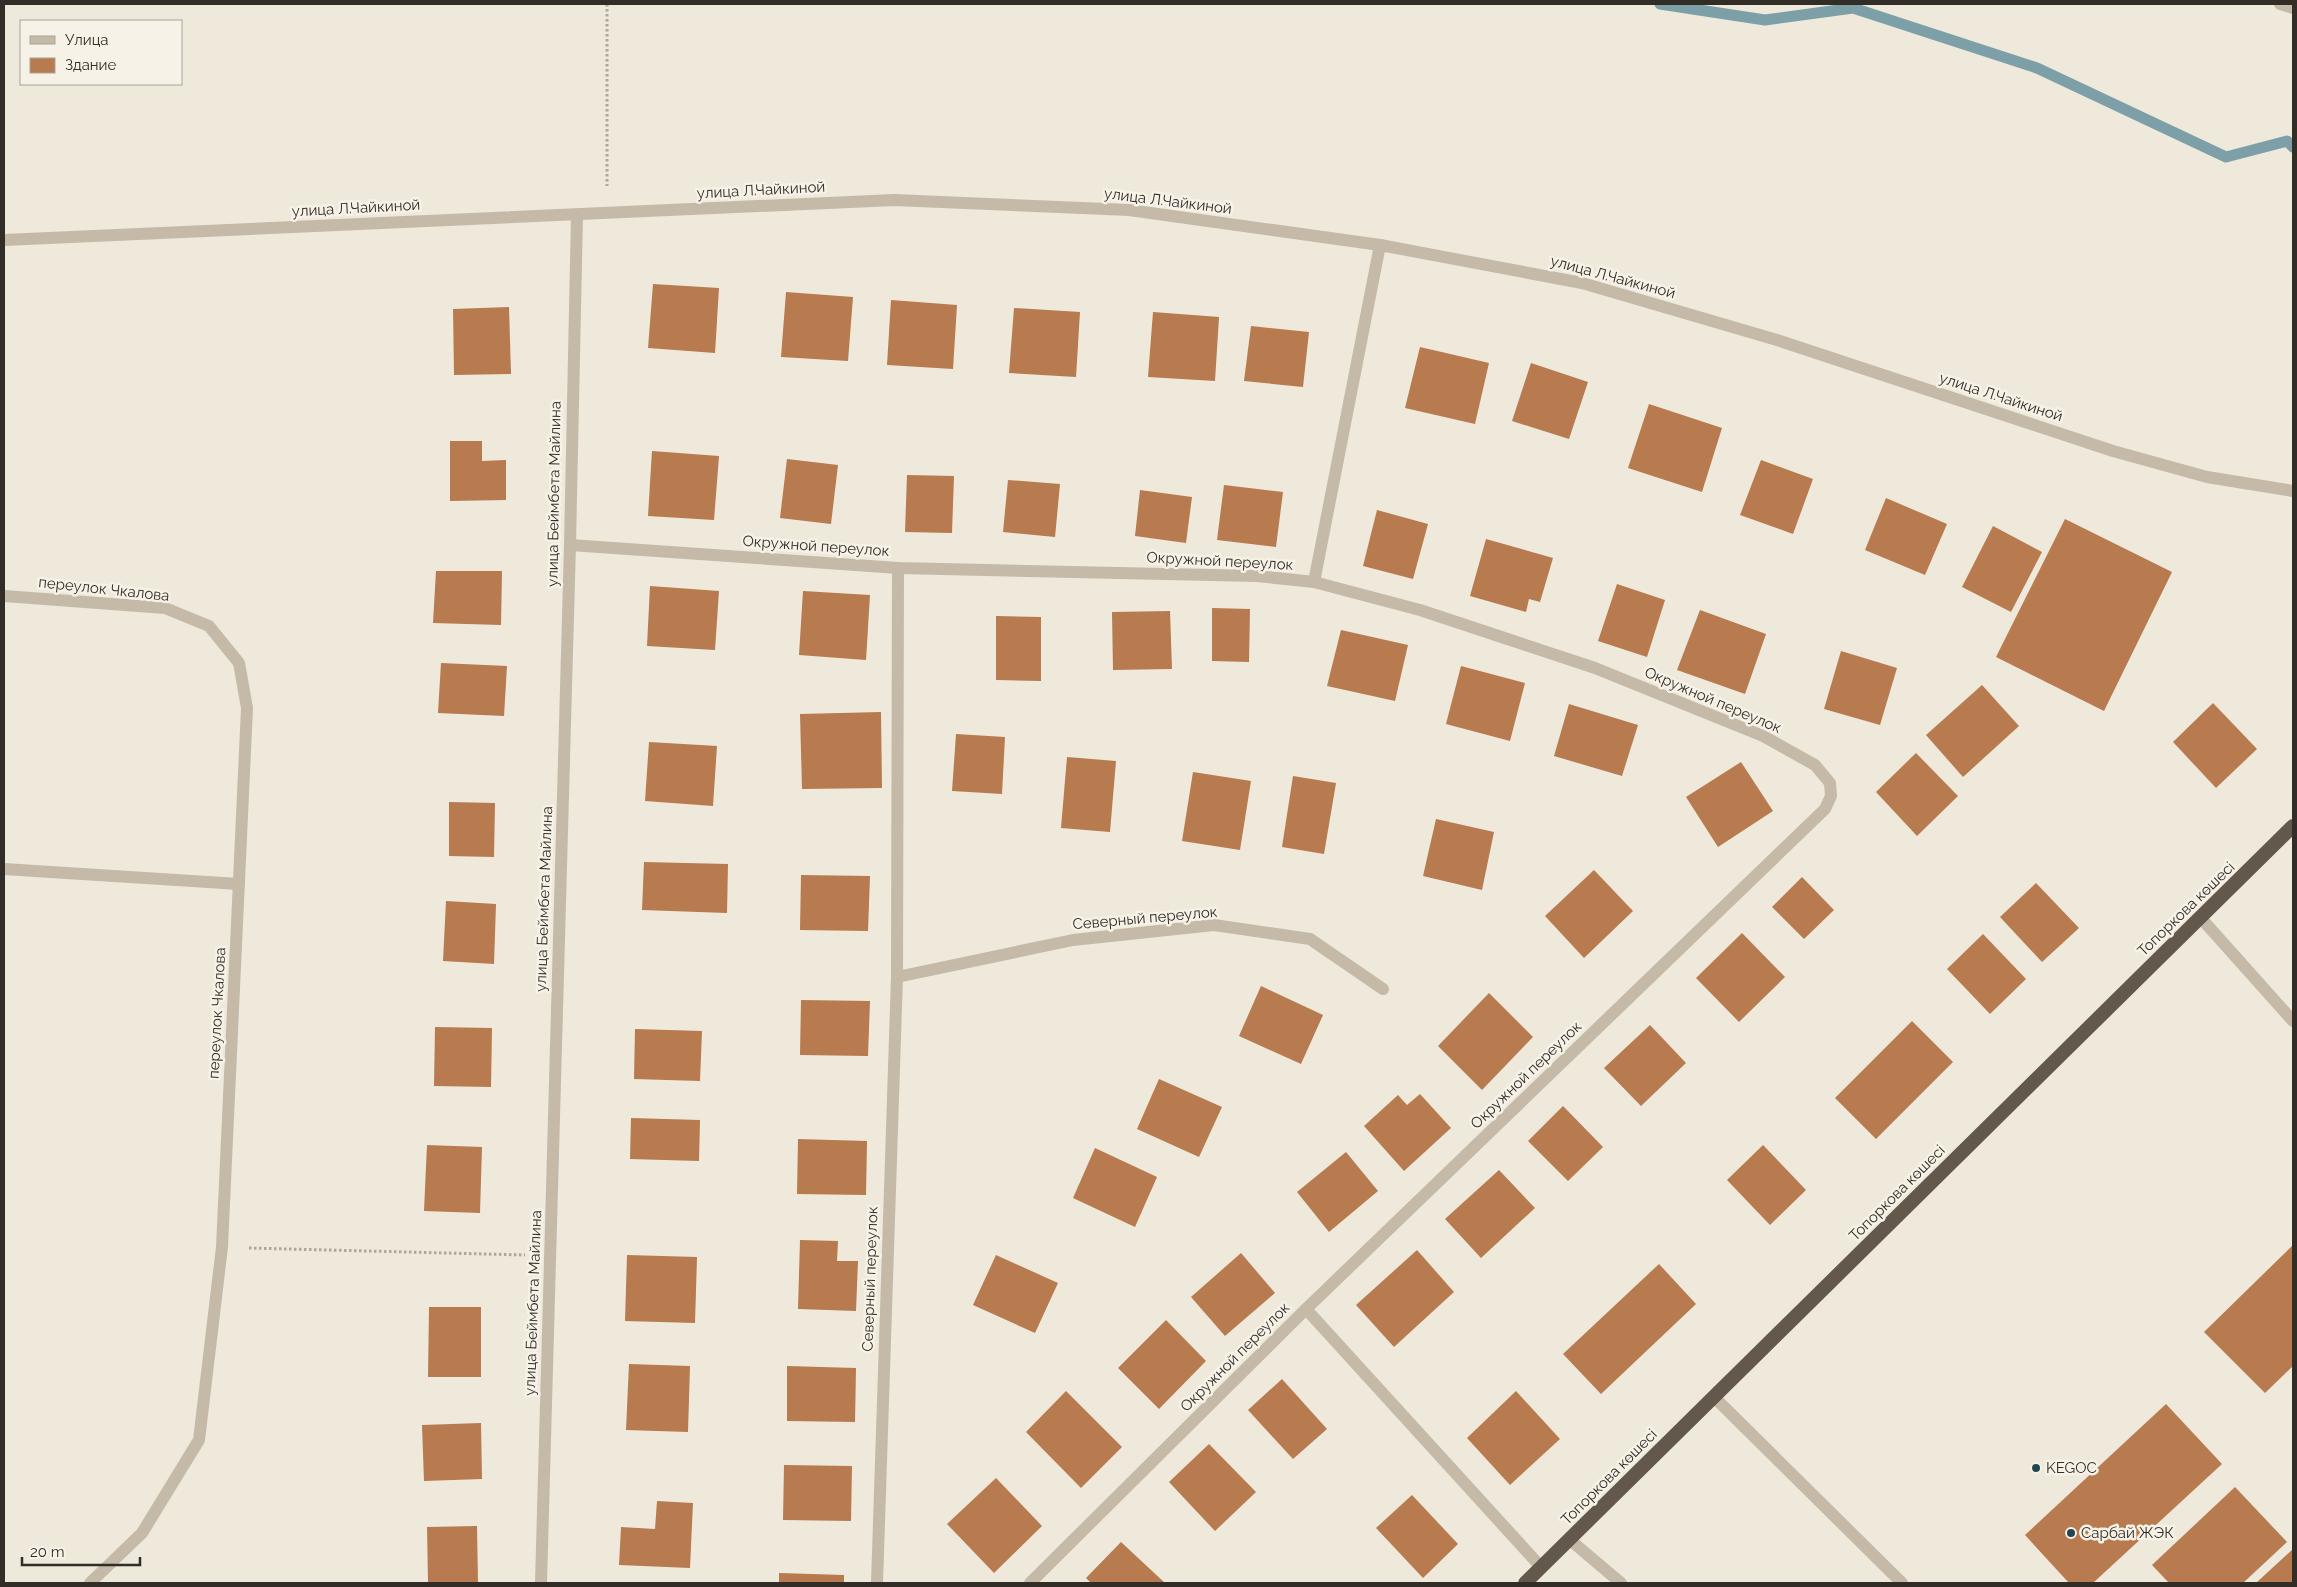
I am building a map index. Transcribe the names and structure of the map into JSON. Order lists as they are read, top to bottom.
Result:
{
  "streets": {
    "highway": ["Топоркова көшесі"],
    "street": [
      "улица Л.Чайкиной",
      "улица Беймбета Майлина",
      "Окружной переулок",
      "переулок Чкалова",
      "Северный переулок"
    ]
  },
  "crossings": [
    ["улица Л.Чайкиной", "улица Беймбета Майлина"],
    ["улица Беймбета Майлина", "Окружной переулок"],
    ["Окружной переулок", "Северный переулок"]
  ],
  "places": ["KEGOC", "Сарбай ЖЭК"],
  "legend": ["Улица", "Здание"],
  "scale_bar": "20 m"
}
